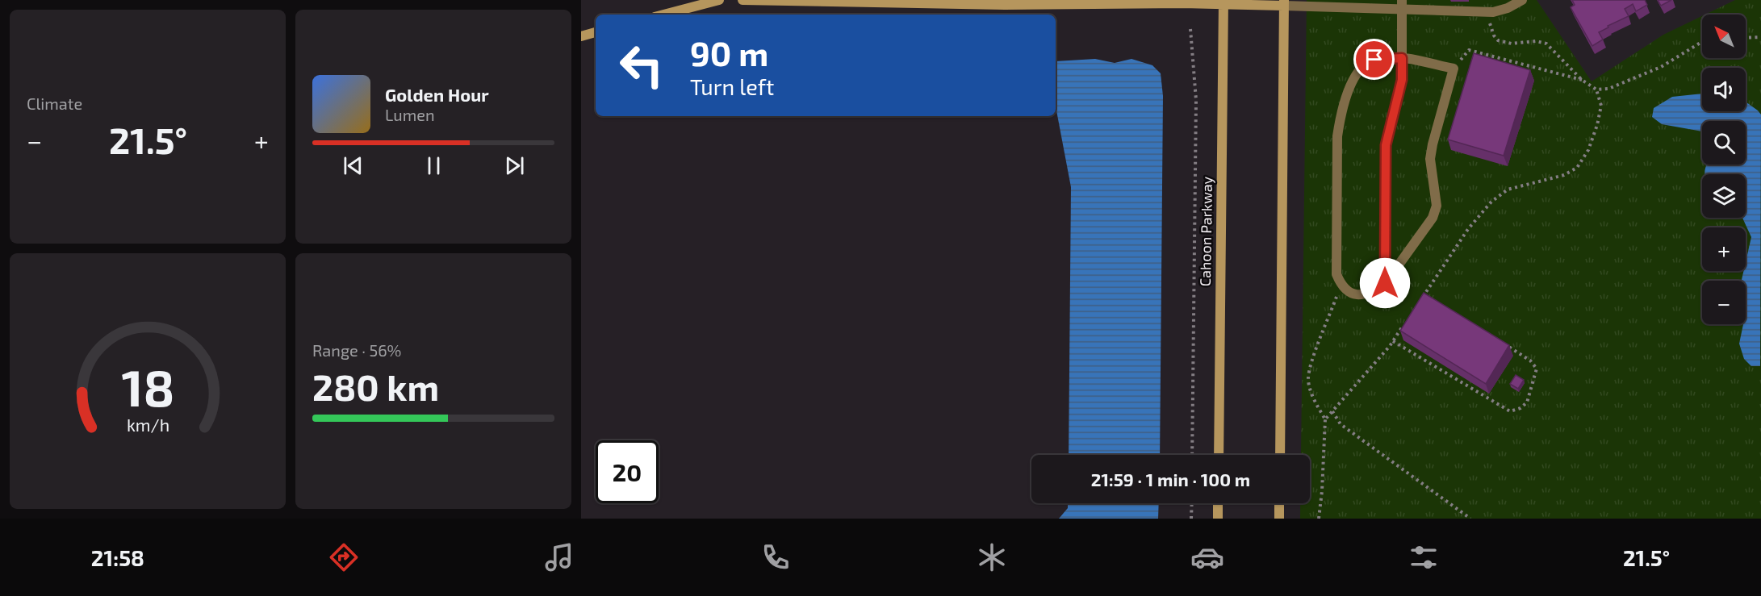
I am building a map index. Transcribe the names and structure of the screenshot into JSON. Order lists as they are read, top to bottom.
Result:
{
  "streets": {
    "street": ["Cahoon Parkway"]
  },
  "north": "top left",
  "page": {
    "tile": [
      "Climate",
      ["Range · 56%", "280 km"]
    ],
    "map_buttons": ["+", "−"],
    "turn": ["90 m", "Turn left"],
    "song": ["Golden Hour", "Lumen"],
    "heat": ["−", "21.5°", "+"],
    "limit": "20",
    "trip": "21:59 · 1 min · 100 m",
    "tabs": ["21:58", "21.5°"],
    "gauge": ["18", "km/h"]
  }
}
